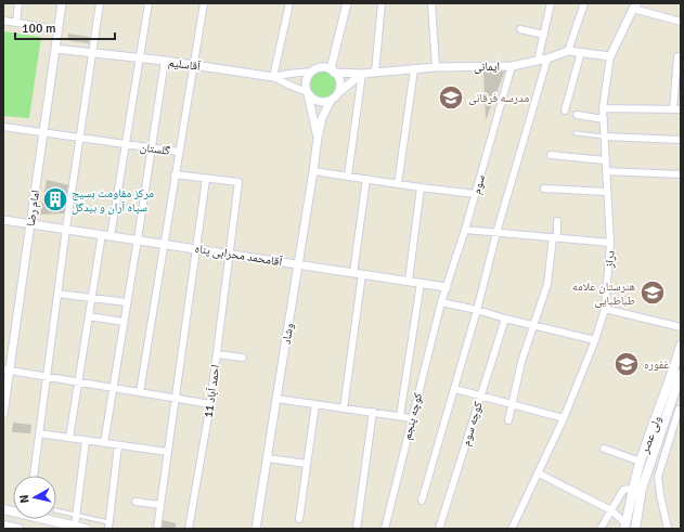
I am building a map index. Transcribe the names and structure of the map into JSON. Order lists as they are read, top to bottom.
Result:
{
  "streets": {
    "main road": ["ولی عصر"],
    "street": [
      "آقاسلیم",
      "ایمانی",
      "گلستان",
      "سوم",
      "امام رضا",
      "آقامحمد محرابی پناه",
      "دراز",
      "وشاد",
      "احمد آباد 11",
      "کوچه پنجم",
      "کوچه سوم"
    ]
  },
  "crossings": [
    ["آقاسلیم", "ایمانی"],
    ["آقاسلیم", "گلستان"],
    ["آقاسلیم", "امام رضا"],
    ["ایمانی", "سوم"],
    ["ایمانی", "دراز"],
    ["گلستان", "امام رضا"],
    ["سوم", "آقامحمد محرابی پناه"],
    ["سوم", "کوچه پنجم"],
    ["امام رضا", "آقامحمد محرابی پناه"],
    ["آقامحمد محرابی پناه", "وشاد"],
    ["آقامحمد محرابی پناه", "احمد آباد 11"]
  ],
  "places": {
    "school or university": ["مدرسه فرقانی", "هنرستان علامه طباطبایی", "غفوره"],
    "building": ["مرکز مقاومت بسیج سپاه آران و بیدگل"]
  },
  "scale_bar": "100 m",
  "north": "left"
}
